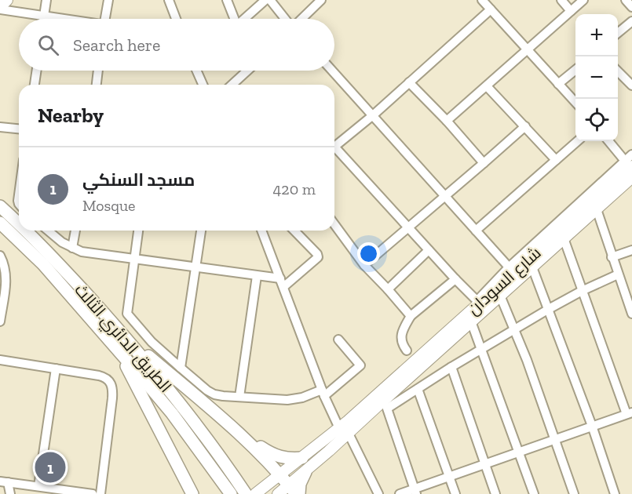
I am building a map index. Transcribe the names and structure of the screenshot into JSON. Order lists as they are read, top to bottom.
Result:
{
  "streets": {
    "highway": ["الطريق الدائري الثالث"],
    "main road": ["شارع السودان"]
  },
  "page": {
    "map_buttons": ["+", "−"],
    "search": "Search here",
    "heading": "Nearby",
    "list": [
      {
        "mark": "1",
        "name": "مسجد السنكي",
        "note": "Mosque",
        "value": "420 m"
      }
    ],
    "pins": "1"
  }
}
